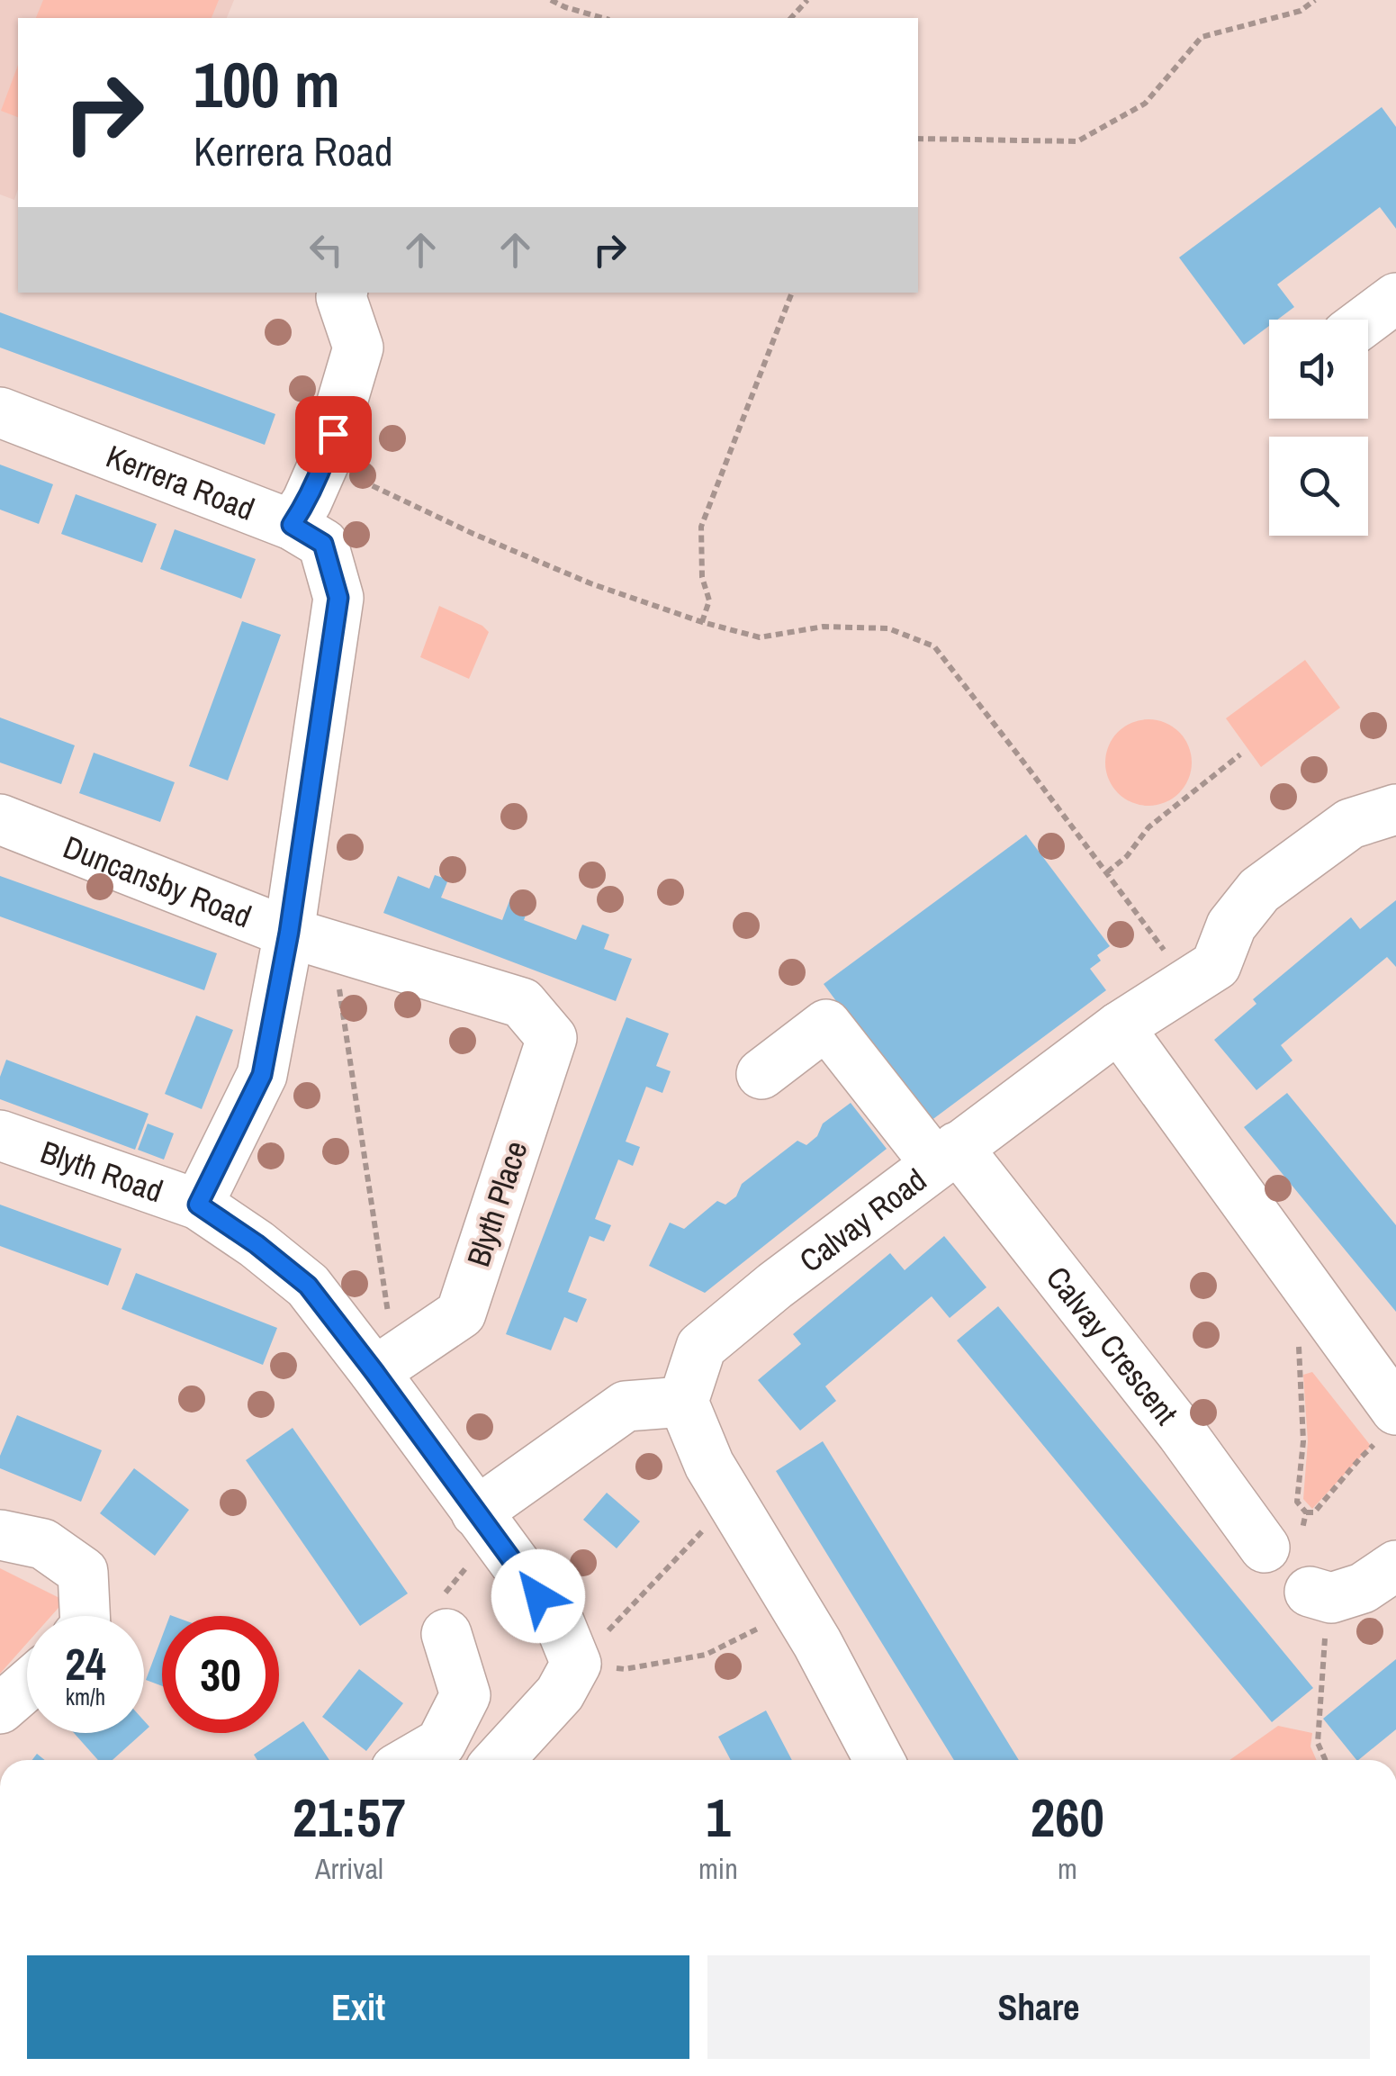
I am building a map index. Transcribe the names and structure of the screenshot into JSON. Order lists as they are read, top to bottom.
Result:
{
  "streets": {
    "street": [
      "Kerrera Road",
      "Duncansby Road",
      "Blyth Road",
      "Blyth Place",
      "Calvay Road",
      "Calvay Crescent"
    ]
  },
  "crossings": [
    ["Kerrera Road", "Duncansby Road"],
    ["Kerrera Road", "Blyth Road"],
    ["Duncansby Road", "Blyth Place"],
    ["Blyth Road", "Blyth Place"],
    ["Calvay Road", "Calvay Crescent"]
  ],
  "page": {
    "turn": ["100 m", "Kerrera Road"],
    "speed": "24 km/h",
    "limit": "30",
    "eta": [
      "21:57",
      "Arrival",
      "1",
      "min",
      "260",
      "m"
    ],
    "buttons": ["Exit", "Share"]
  }
}
